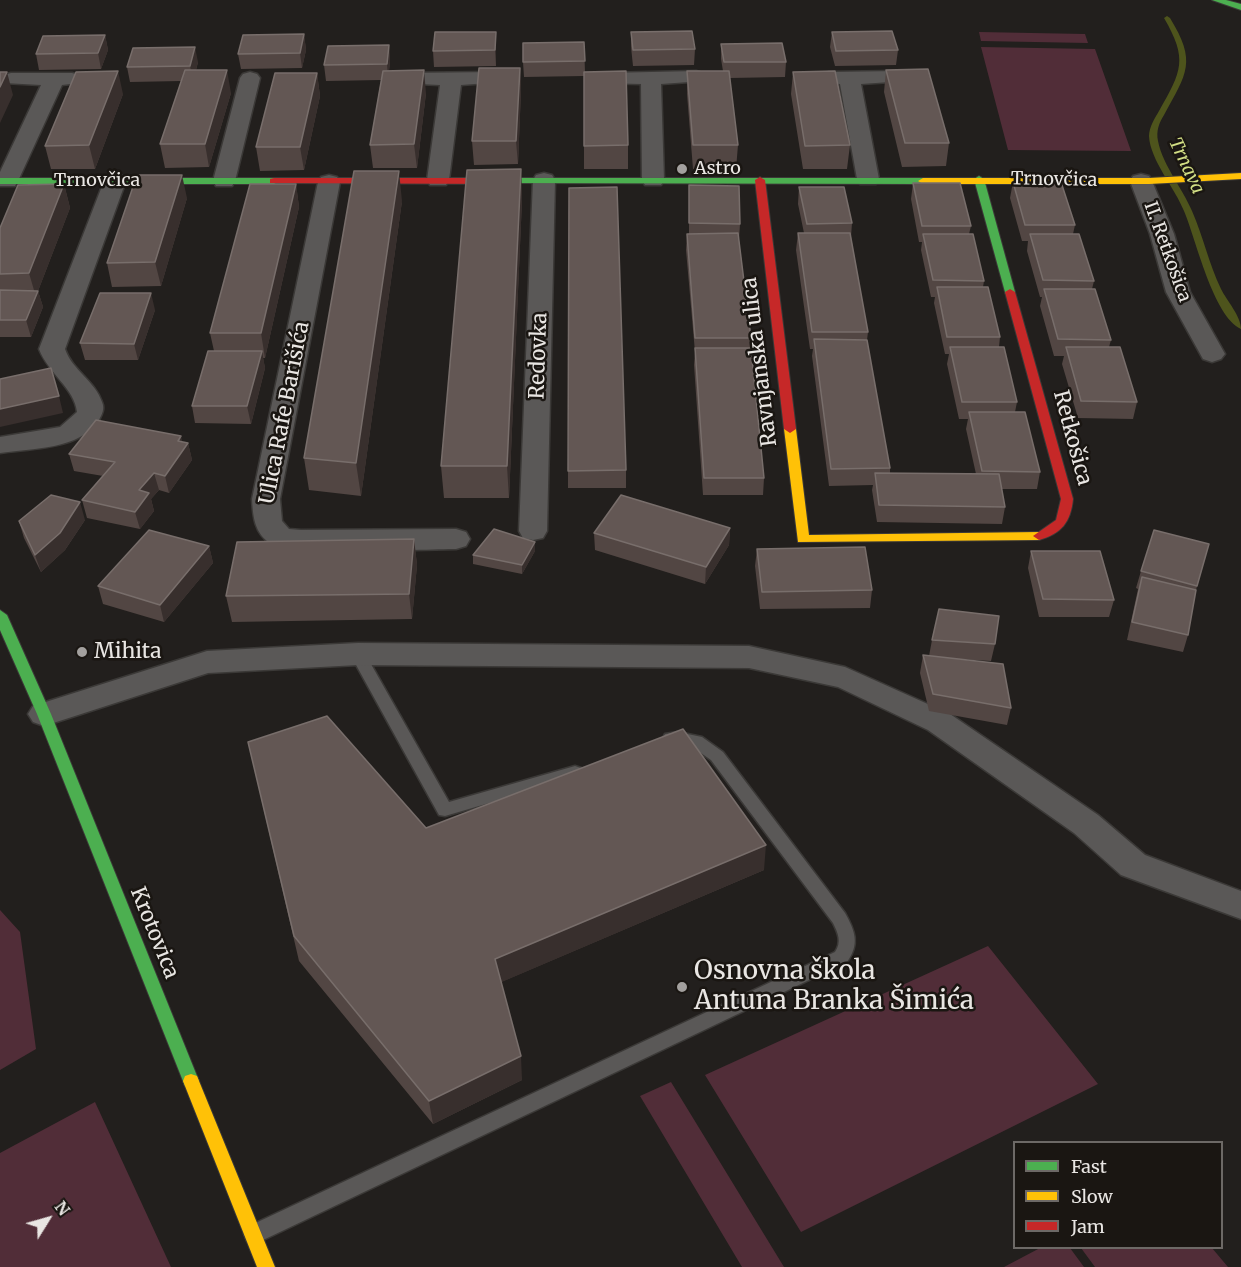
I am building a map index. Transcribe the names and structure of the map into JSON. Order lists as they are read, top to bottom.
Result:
{
  "streets": {
    "street": [
      "Trnovčica",
      "II. Retkošica",
      "Redovka",
      "Ravnjanska ulica",
      "Ulica Rafe Barišića",
      "Retkošica",
      "Krotovica"
    ]
  },
  "crossings": [
    ["Trnovčica", "II. Retkošica"],
    ["Trnovčica", "Redovka"],
    ["Trnovčica", "Ravnjanska ulica"],
    ["Trnovčica", "Ulica Rafe Barišića"],
    ["Trnovčica", "Retkošica"],
    ["Ravnjanska ulica", "Retkošica"]
  ],
  "water": ["Trnava"],
  "places": ["Astro", "Mihita", "Osnovna škola Antuna Branka Šimića"],
  "legend": ["Fast", "Slow", "Jam"],
  "north": "top right"
}
